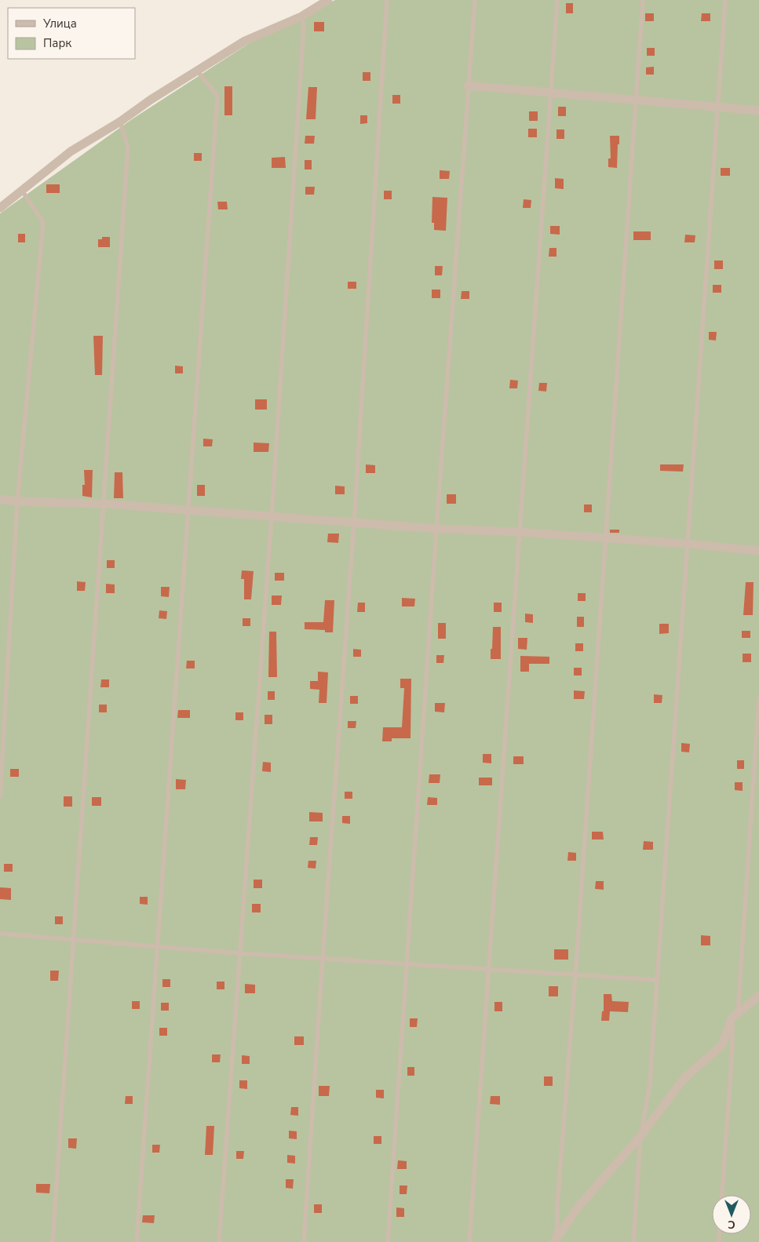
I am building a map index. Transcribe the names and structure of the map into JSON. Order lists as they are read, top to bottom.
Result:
{
  "legend": ["Улица", "Парк"],
  "north": "bottom"
}
